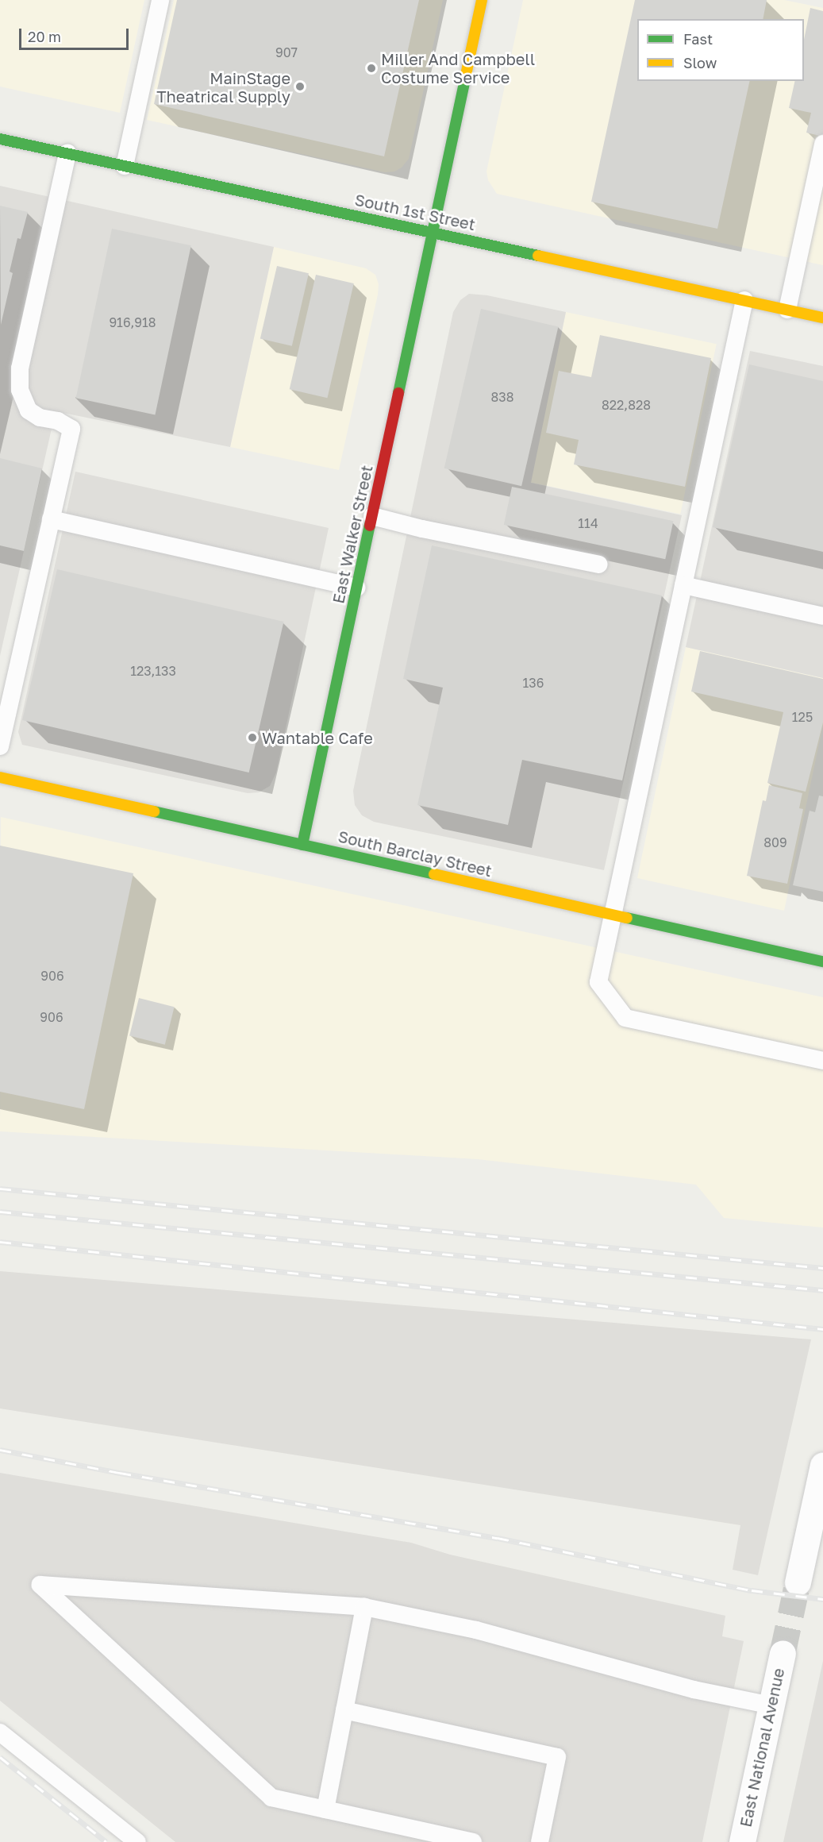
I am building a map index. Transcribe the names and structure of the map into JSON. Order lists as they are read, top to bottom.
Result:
{
  "streets": {
    "street": [
      "South 1st Street",
      "East Walker Street",
      "South Barclay Street",
      "East National Avenue"
    ]
  },
  "crossings": [
    ["South 1st Street", "East Walker Street"],
    ["East Walker Street", "South Barclay Street"]
  ],
  "places": ["Miller And Campbell Costume Service", "MainStage Theatrical Supply", "Wantable Cafe"],
  "house_numbers": [
    "907",
    "916,918",
    "838",
    "822,828",
    "114",
    "123,133",
    "136",
    "125",
    "809",
    "906",
    "906"
  ],
  "legend": ["Fast", "Slow"],
  "scale_bar": "20 m"
}
